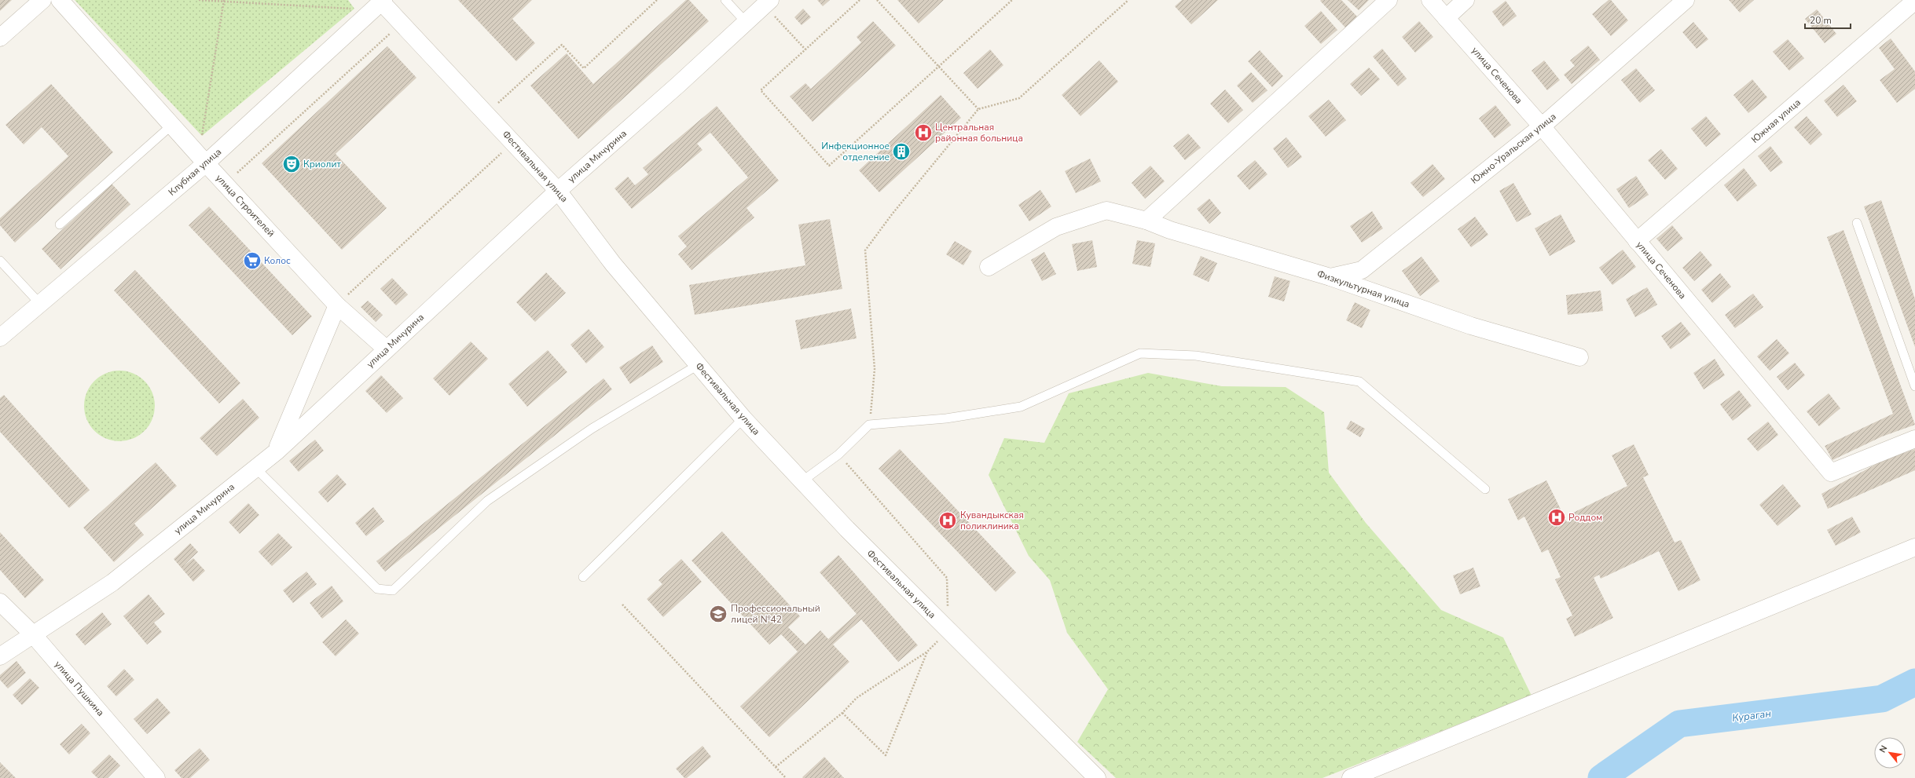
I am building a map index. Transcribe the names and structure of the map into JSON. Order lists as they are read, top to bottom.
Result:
{
  "streets": {
    "street": [
      "улица Сеченова",
      "Южная улица",
      "Южно-Уральская улица",
      "улица Мичурина",
      "Фестивальная улица",
      "Клубная улица",
      "улица Строителей",
      "Физкультурная улица",
      "улица Пушкина"
    ]
  },
  "crossings": [
    ["улица Сеченова", "Южная улица"],
    ["улица Сеченова", "Южно-Уральская улица"],
    ["Южно-Уральская улица", "Физкультурная улица"],
    ["улица Мичурина", "Фестивальная улица"],
    ["улица Мичурина", "улица Строителей"],
    ["улица Мичурина", "улица Пушкина"],
    ["Фестивальная улица", "Клубная улица"],
    ["Клубная улица", "улица Строителей"]
  ],
  "water": ["Кураган"],
  "places": {
    "hospital": ["Центральная районная больница", "Роддом", "Кувандыкская поликлиника"],
    "building": ["Инфекционное отделение"],
    "theatre": ["Криолит"],
    "supermarket": ["Колос"],
    "school or university": ["Профессиональный лицей №42"]
  },
  "scale_bar": "20 m",
  "north": "top left"
}
